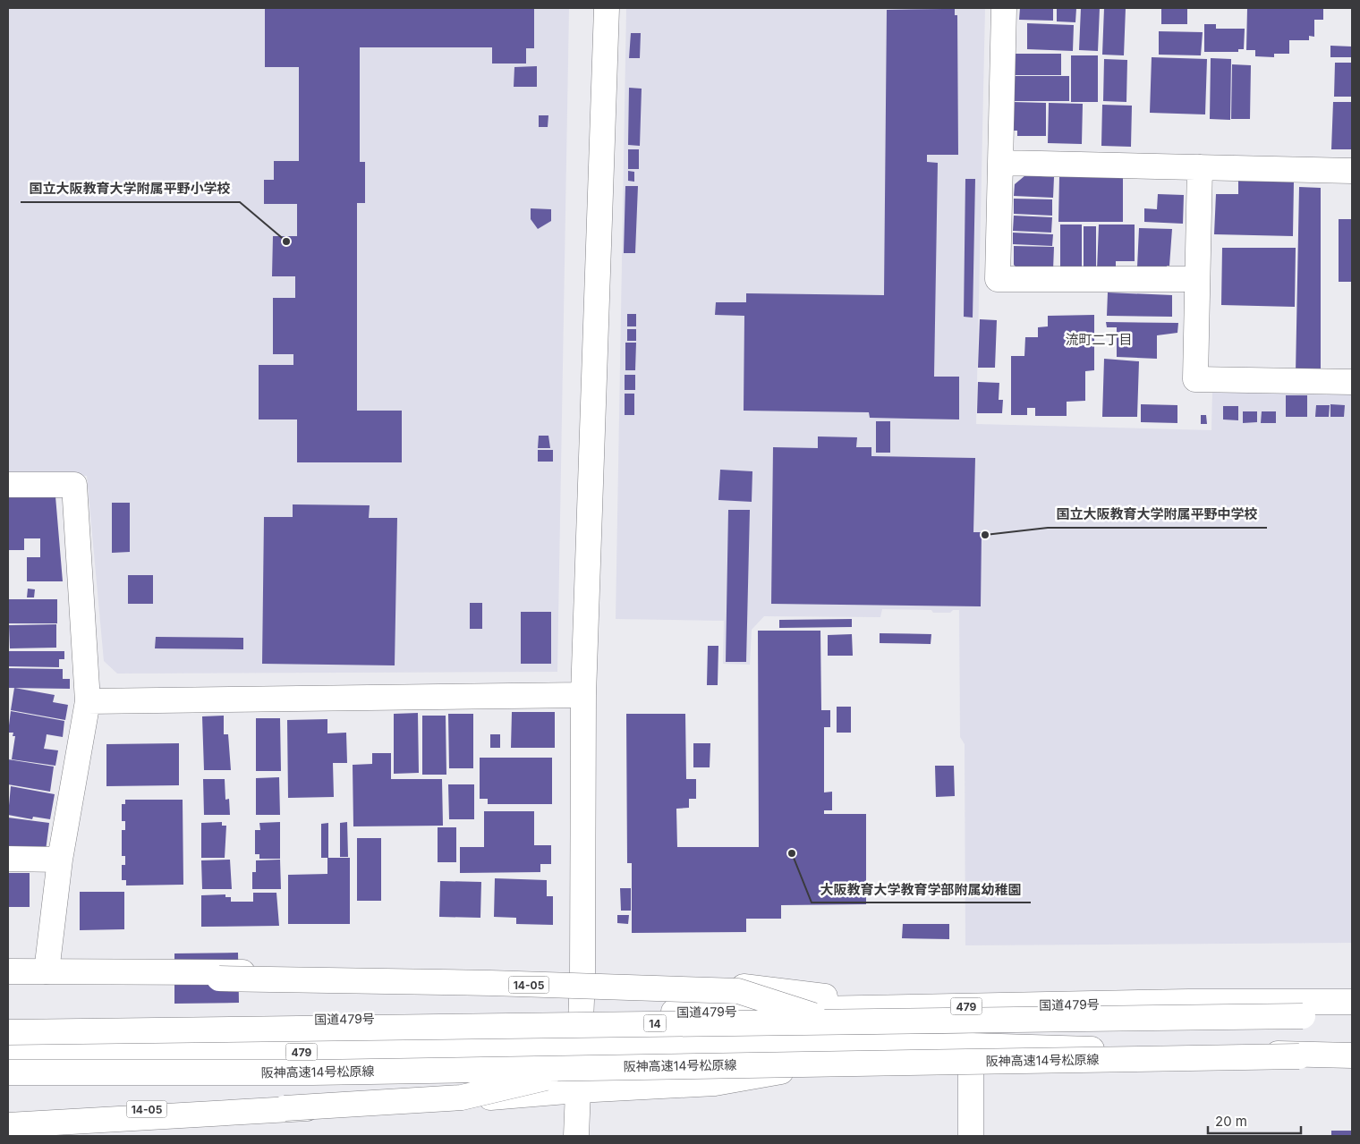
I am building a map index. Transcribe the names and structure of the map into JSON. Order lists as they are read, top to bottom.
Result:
{
  "streets": {
    "main road": [
      "14-05",
      "国道479号",
      "479",
      "14",
      "阪神高速14号松原線"
    ]
  },
  "crossings": [
    ["14-05", "479"],
    ["14-05", "14"],
    ["14-05", "阪神高速14号松原線"],
    ["479", "阪神高速14号松原線"]
  ],
  "districts": ["流町二丁目"],
  "places": ["国立大阪教育大学附属平野小学校", "国立大阪教育大学附属平野中学校", "大阪教育大学教育学部附属幼稚園"],
  "scale_bar": "20 m"
}
